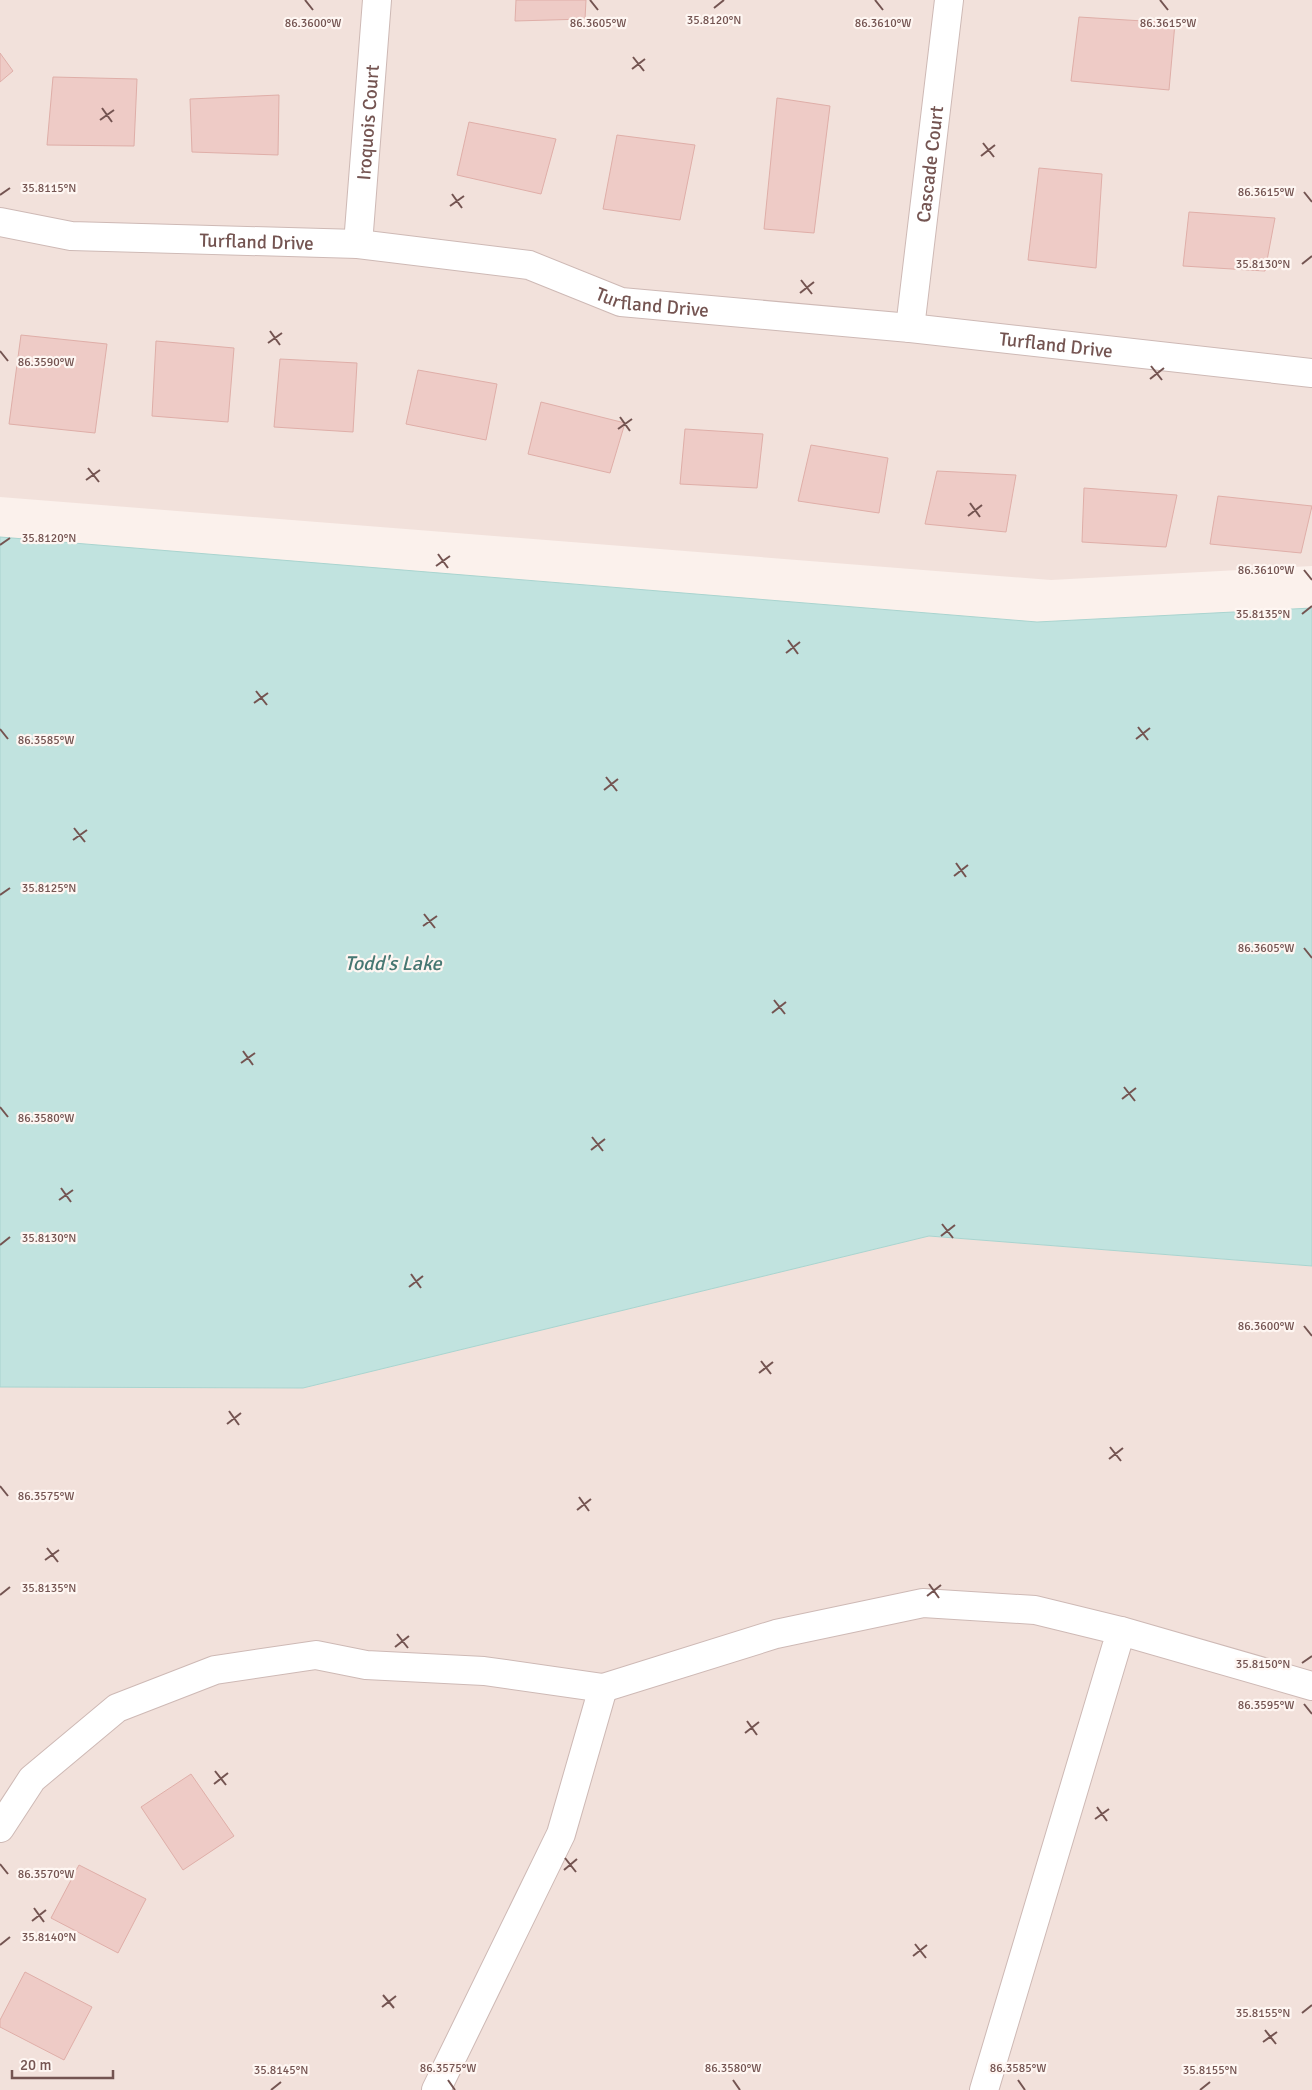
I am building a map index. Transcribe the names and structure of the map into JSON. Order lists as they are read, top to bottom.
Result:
{
  "streets": {
    "street": ["Iroquois Court", "Cascade Court", "Turfland Drive"]
  },
  "crossings": [
    ["Iroquois Court", "Turfland Drive"],
    ["Cascade Court", "Turfland Drive"]
  ],
  "water": ["Todd's Lake"],
  "scale_bar": "20 m",
  "coordinates": [
    "35.8120°N",
    "86.3605°W",
    "86.3610°W",
    "86.3600°W",
    "86.3615°W",
    "35.8115°N",
    "35.8130°N",
    "86.3590°W",
    "35.8135°N",
    "86.3585°W",
    "35.8125°N",
    "86.3580°W",
    "86.3575°W",
    "35.8150°N",
    "86.3595°W",
    "86.3570°W",
    "35.8140°N",
    "35.8155°N",
    "35.8145°N"
  ]
}
